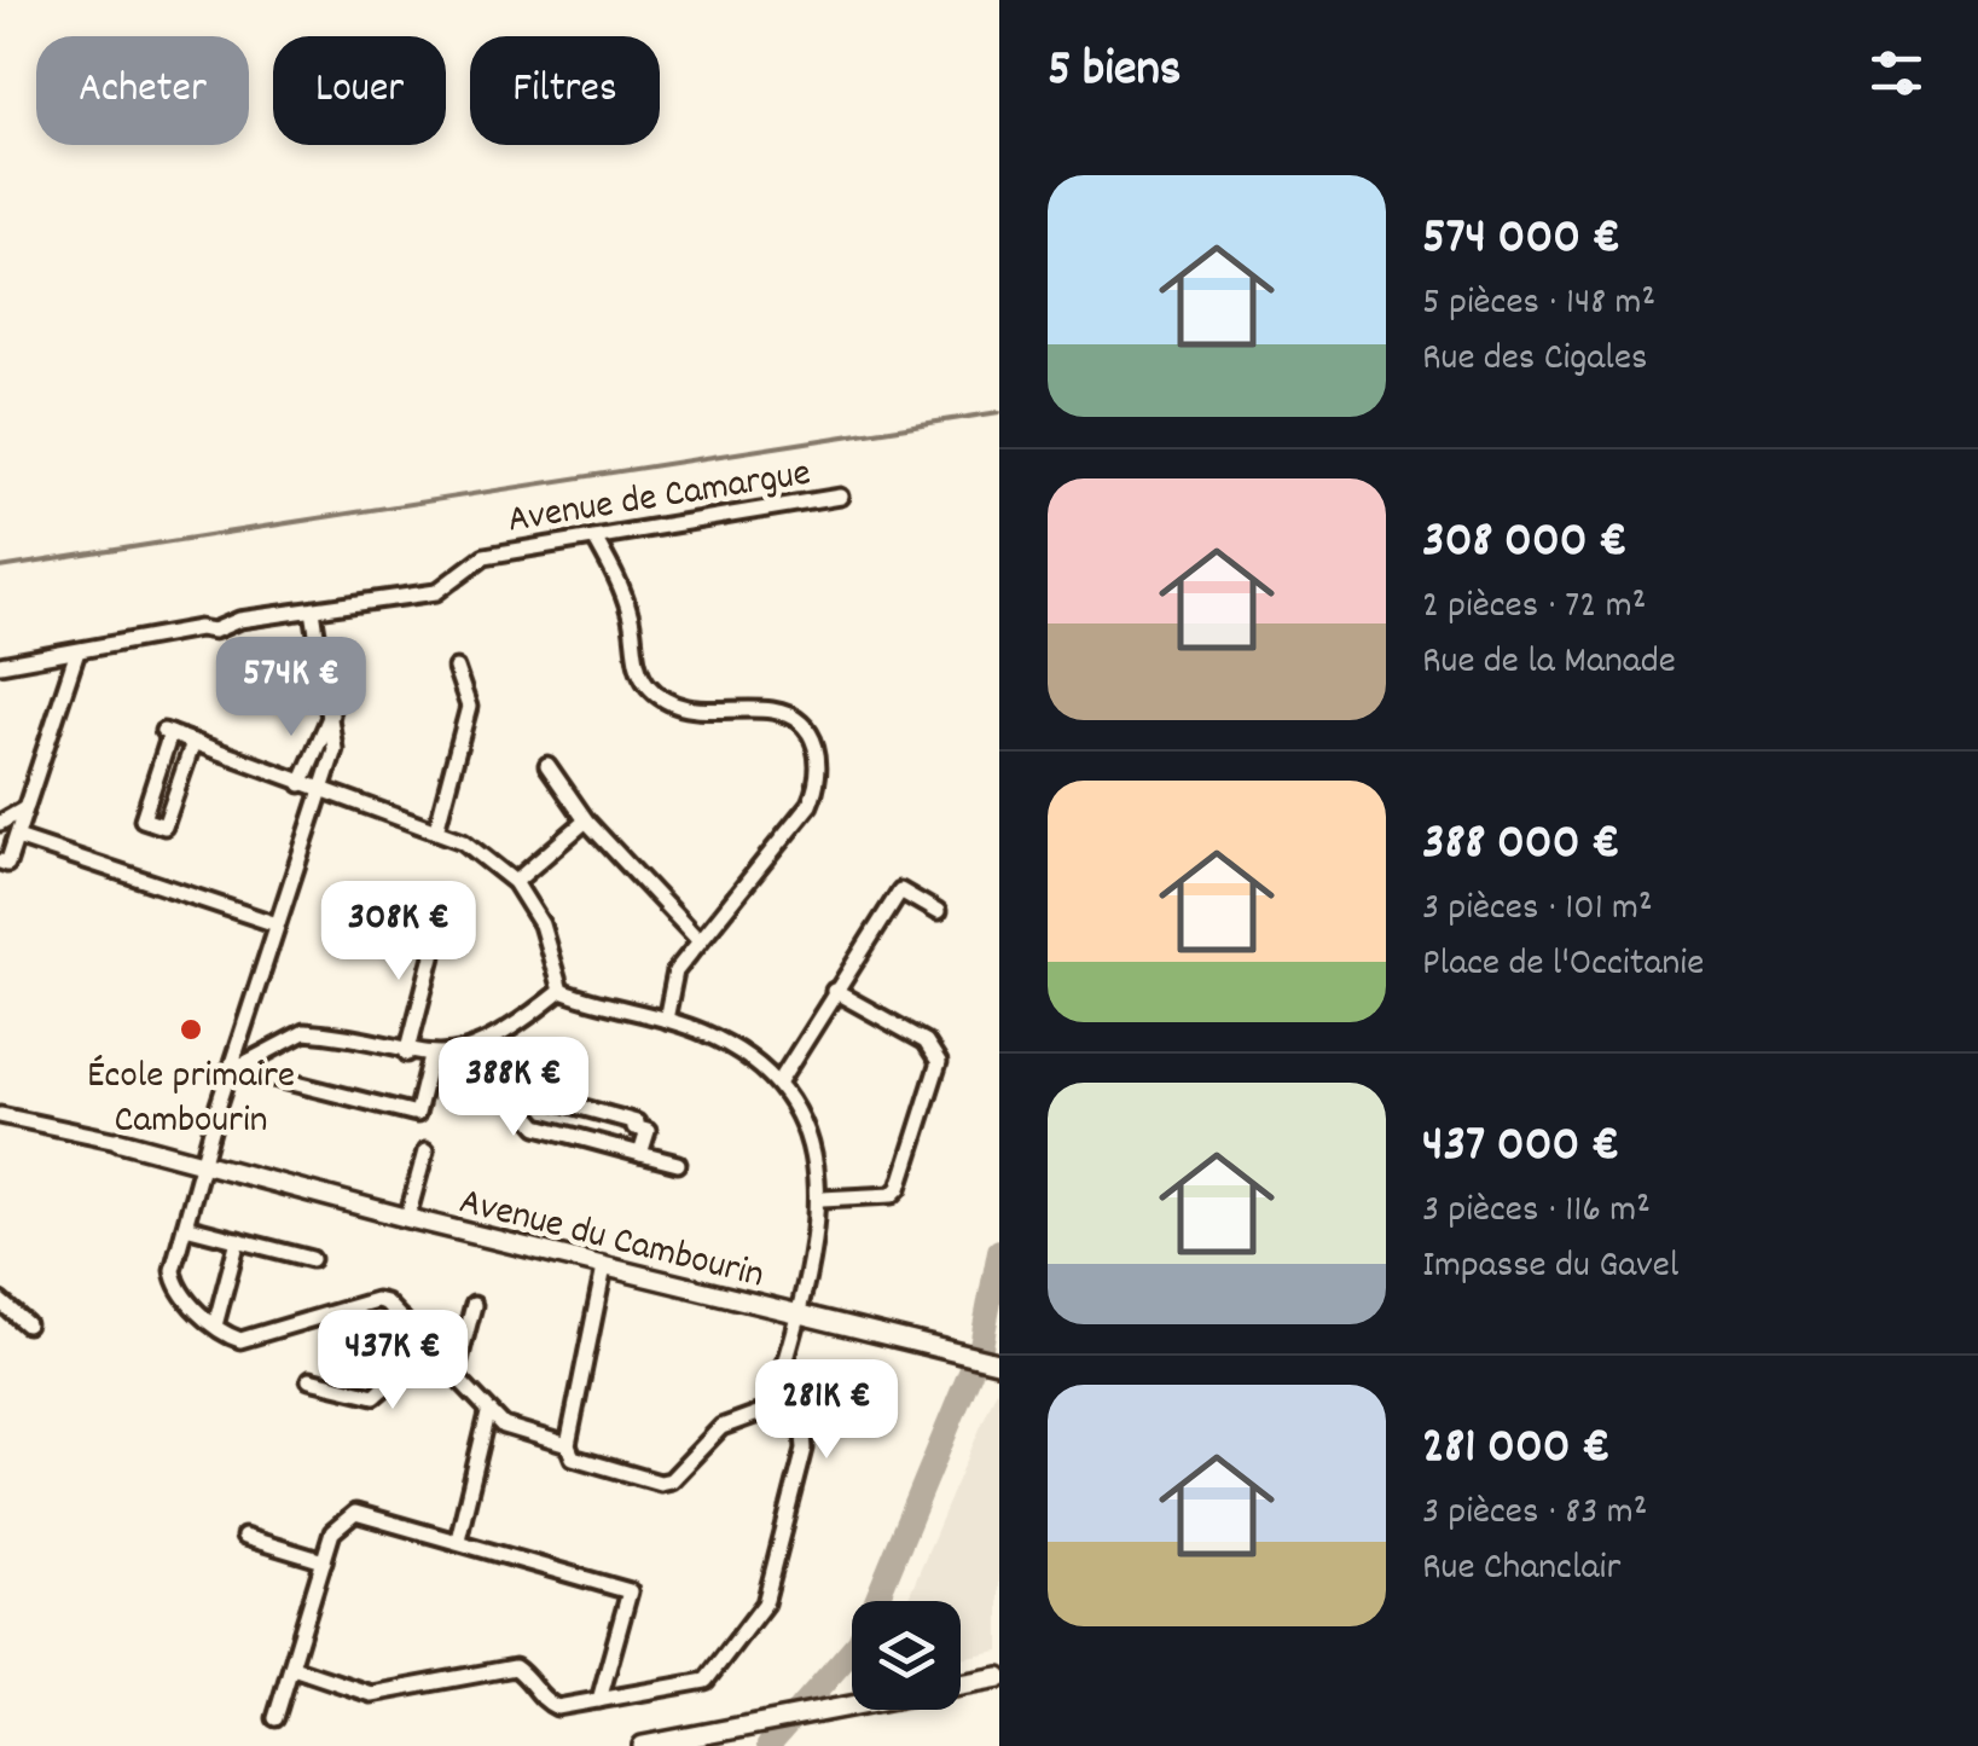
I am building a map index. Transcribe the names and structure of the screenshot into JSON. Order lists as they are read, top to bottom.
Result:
{
  "streets": {
    "street": ["Avenue de Camargue", "Avenue du Cambourin"]
  },
  "places": ["École primaire Cambourin"],
  "page": {
    "heading": "5 biens",
    "chip": ["Acheter", "Louer", "Filtres"],
    "list": [
      {
        "name": "574 000 €",
        "note": "5 pièces · 148 m² · Rue des Cigales"
      },
      {
        "name": "308 000 €",
        "note": "2 pièces · 72 m² · Rue de la Manade"
      },
      {
        "name": "388 000 €",
        "note": "3 pièces · 101 m² · Place de l'Occitanie"
      },
      {
        "name": "437 000 €",
        "note": "3 pièces · 116 m² · Impasse du Gavel"
      },
      {
        "name": "281 000 €",
        "note": "3 pièces · 83 m² · Rue Chanclair"
      }
    ],
    "price": [
      "574K €",
      "308K €",
      "388K €",
      "437K €",
      "281K €"
    ]
  }
}
